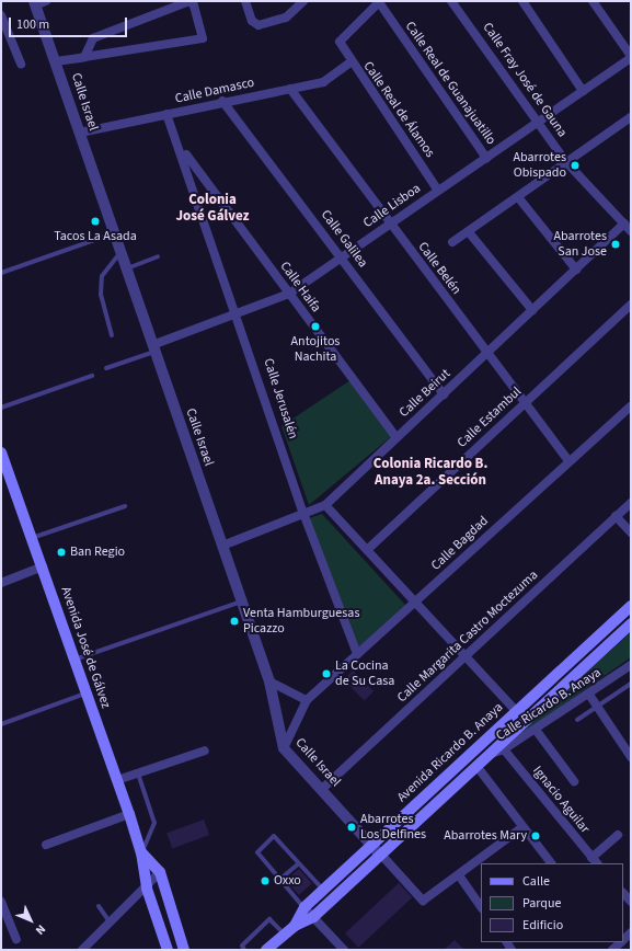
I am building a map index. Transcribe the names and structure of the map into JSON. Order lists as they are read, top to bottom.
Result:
{
  "streets": {
    "main road": ["Avenida José de Gálvez", "Avenida Ricardo B. Anaya"],
    "street": [
      "Calle Fray José de Gauna",
      "Calle Real de Guanajuatillo",
      "Calle Damasco",
      "Calle Israel",
      "Calle Real de Álamos",
      "Calle Lisboa",
      "Calle Galilea",
      "Calle Belén",
      "Calle Haifa",
      "Calle Beirut",
      "Calle Jerusalén",
      "Calle Estambul",
      "Calle Bagdad",
      "Calle Margarita Castro Moctezuma",
      "Calle Ricardo B. Anaya",
      "Ignacio Aguilar"
    ]
  },
  "crossings": [
    ["Calle Fray José de Gauna", "Calle Lisboa"],
    ["Calle Fray José de Gauna", "Calle Beirut"],
    ["Calle Real de Guanajuatillo", "Calle Real de Álamos"],
    ["Calle Real de Guanajuatillo", "Calle Lisboa"],
    ["Calle Damasco", "Calle Israel"],
    ["Calle Damasco", "Calle Real de Álamos"],
    ["Calle Damasco", "Calle Galilea"],
    ["Calle Damasco", "Calle Belén"],
    ["Calle Israel", "Calle Lisboa"],
    ["Calle Israel", "Calle Beirut"],
    ["Calle Israel", "Calle Bagdad"],
    ["Calle Israel", "Calle Margarita Castro Moctezuma"],
    ["Calle Israel", "Avenida Ricardo B. Anaya"],
    ["Calle Real de Álamos", "Calle Lisboa"],
    ["Calle Lisboa", "Calle Galilea"],
    ["Calle Lisboa", "Calle Belén"],
    ["Calle Lisboa", "Calle Haifa"],
    ["Calle Lisboa", "Calle Jerusalén"],
    ["Calle Galilea", "Calle Beirut"],
    ["Calle Belén", "Calle Beirut"],
    ["Calle Belén", "Calle Estambul"],
    ["Calle Belén", "Calle Bagdad"],
    ["Calle Haifa", "Calle Beirut"],
    ["Calle Haifa", "Calle Jerusalén"],
    ["Calle Beirut", "Calle Jerusalén"],
    ["Calle Jerusalén", "Calle Bagdad"],
    ["Calle Ricardo B. Anaya", "Avenida Ricardo B. Anaya"],
    ["Calle Ricardo B. Anaya", "Ignacio Aguilar"]
  ],
  "districts": ["Colonia José Gálvez", "Colonia Ricardo B. Anaya 2a. Sección"],
  "places": [
    "Abarrotes Obispado",
    "Tacos La Asada",
    "Abarrotes San Jose",
    "Antojitos Nachita",
    "Ban Regio",
    "Venta Hamburguesas Picazzo",
    "La Cocina de Su Casa",
    "Abarrotes Los Delfines",
    "Abarrotes Mary",
    "Oxxo"
  ],
  "legend": ["Calle", "Parque", "Edificio"],
  "scale_bar": "100 m",
  "north": "bottom right"
}
